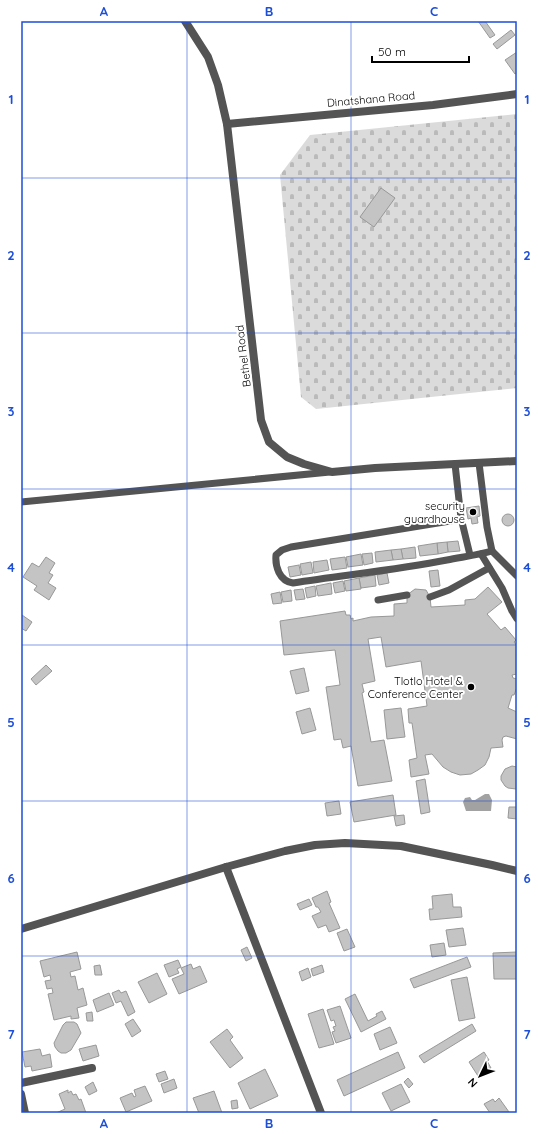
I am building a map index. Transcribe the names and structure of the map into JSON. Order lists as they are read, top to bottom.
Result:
{
  "streets": {
    "street": ["Dinatshana Road", "Bethel Road"]
  },
  "crossings": [
    ["Dinatshana Road", "Bethel Road"]
  ],
  "places": ["security guardhouse", "Tlotlo Hotel & Conference Center"],
  "scale_bar": "50 m",
  "north": "bottom left",
  "grid": {
    "columns": ["A", "B", "C"],
    "rows": [
      "1",
      "2",
      "3",
      "4",
      "5",
      "6",
      "7"
    ]
  }
}
